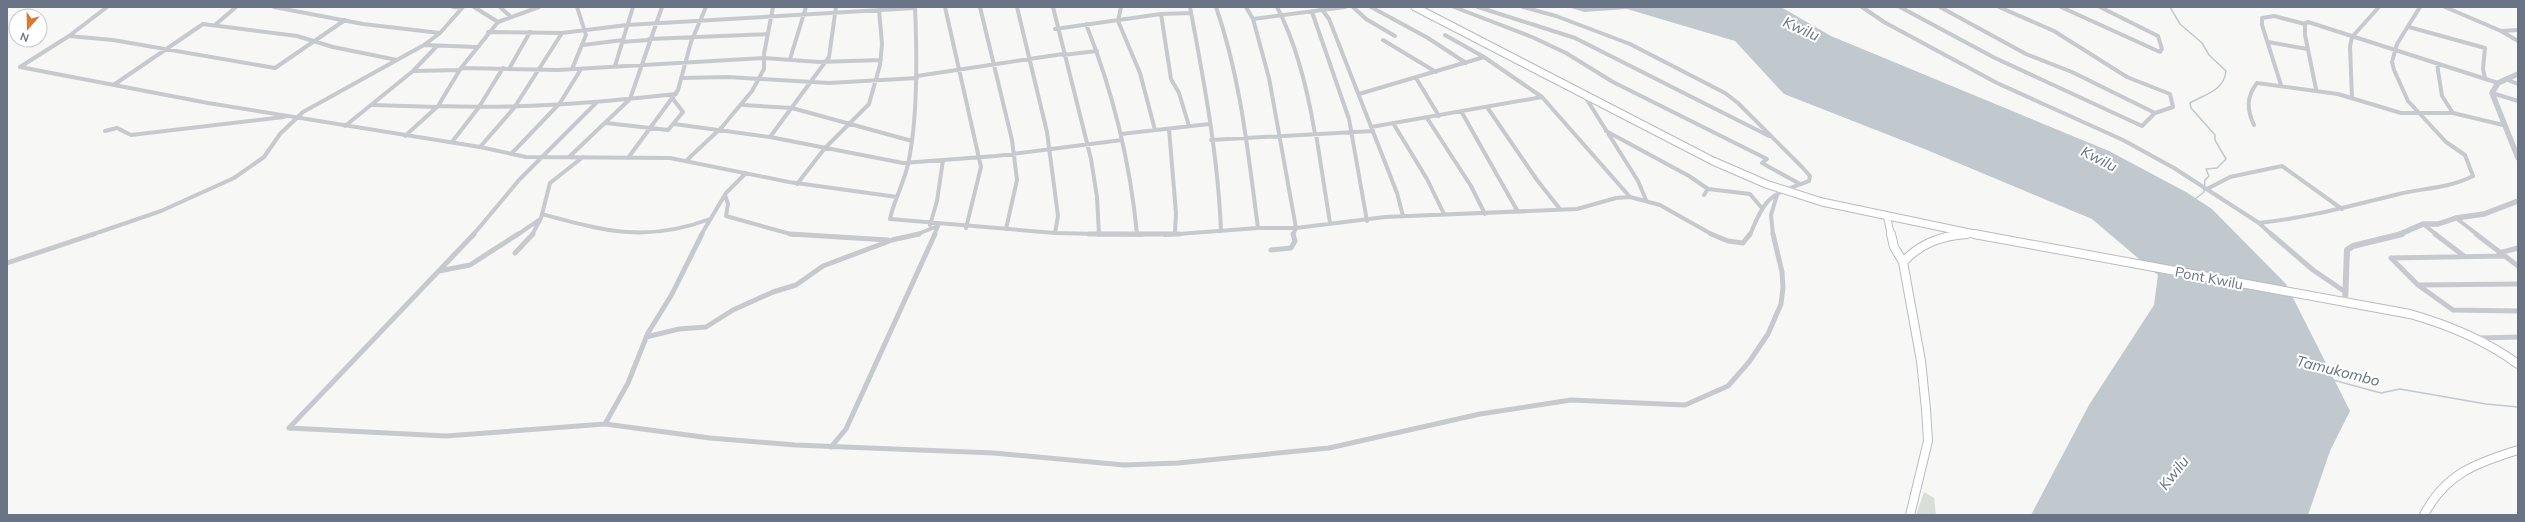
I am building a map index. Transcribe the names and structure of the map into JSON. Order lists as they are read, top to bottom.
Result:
{
  "streets": {
    "highway": ["Pont Kwilu"]
  },
  "water": ["Kwilu", "Tamukombo"],
  "north": "bottom"
}
